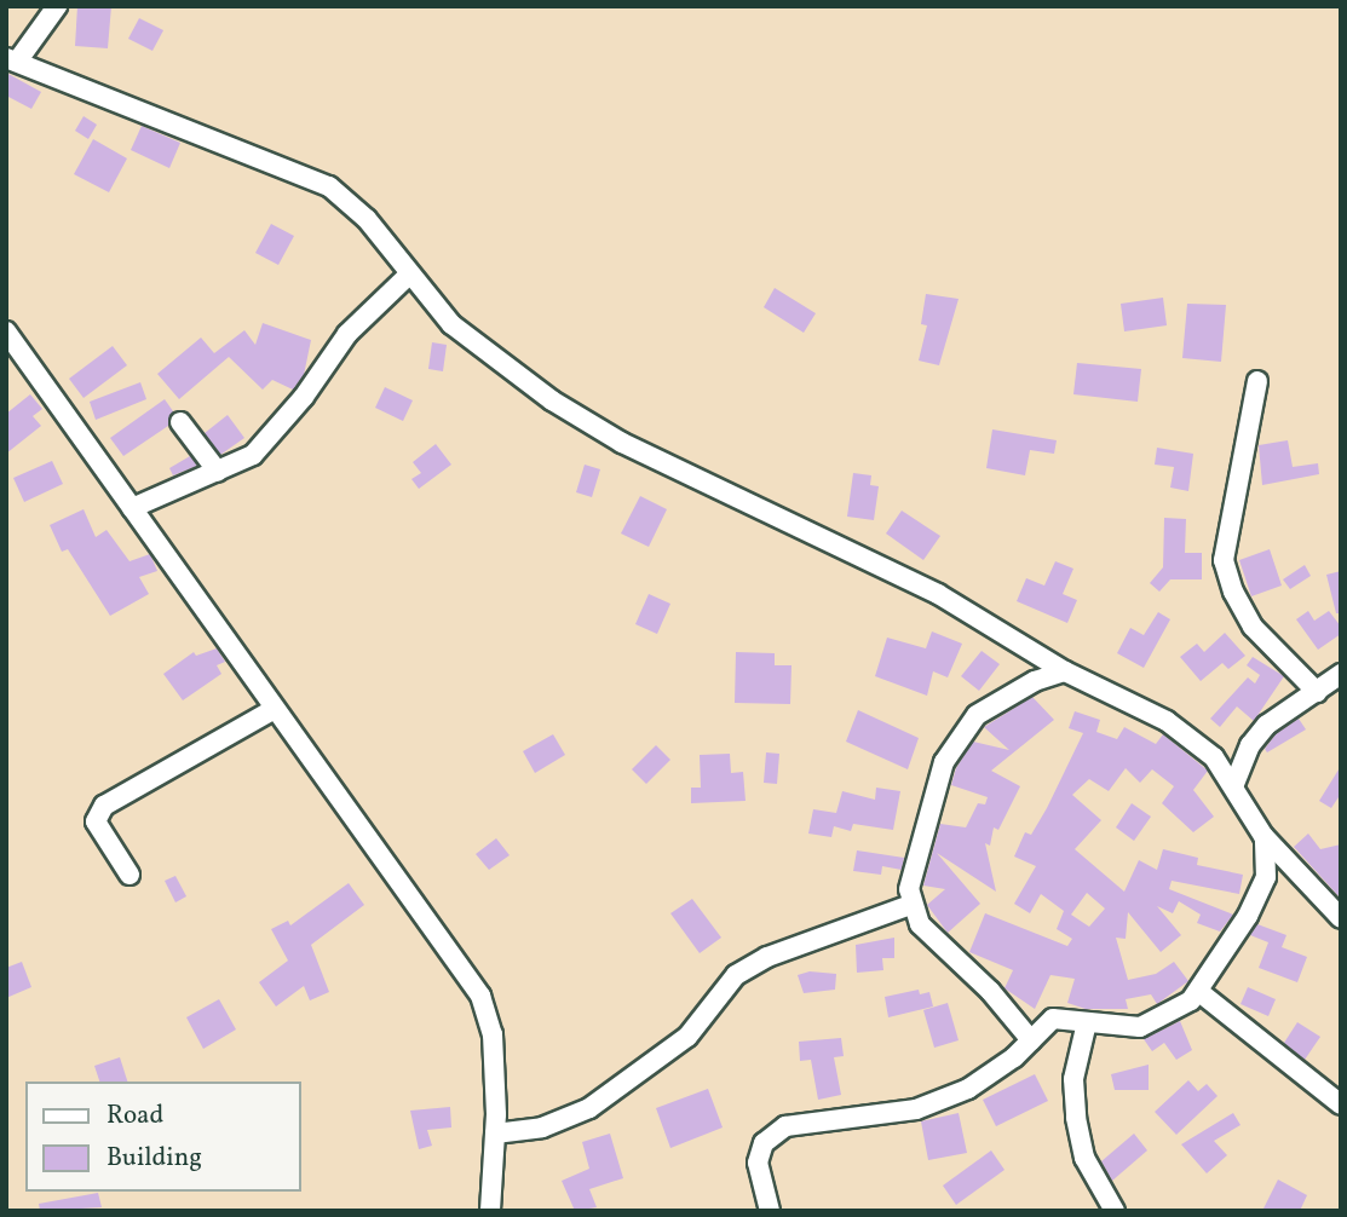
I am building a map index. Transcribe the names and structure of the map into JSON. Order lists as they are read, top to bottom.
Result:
{
  "legend": ["Road", "Building"]
}
